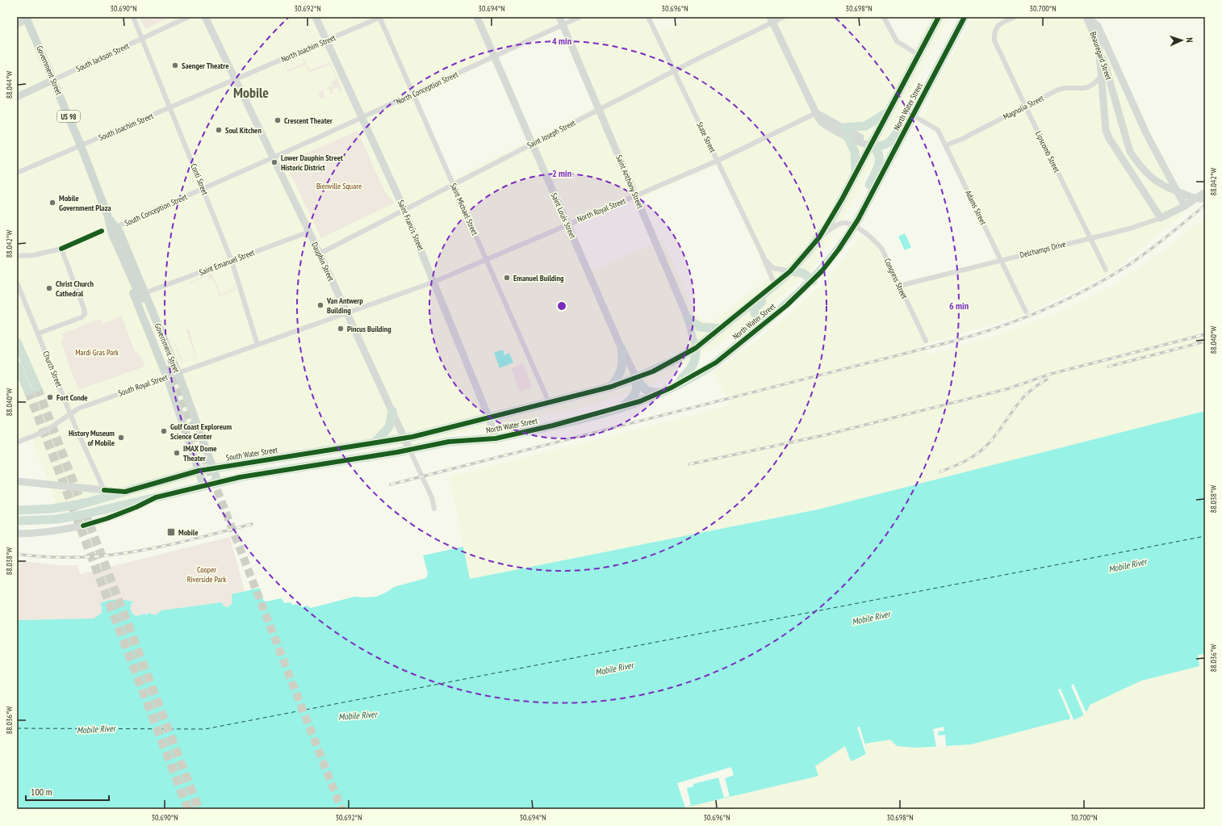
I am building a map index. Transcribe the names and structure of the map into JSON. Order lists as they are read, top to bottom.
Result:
{
  "streets": {
    "highway": ["North Water Street", "South Water Street"],
    "main road": ["Government Street", "US 98"],
    "street": [
      "North Joachim Street",
      "Beauregard Street",
      "South Jackson Street",
      "North Conception Street",
      "Magnolia Street",
      "South Joachim Street",
      "Saint Joseph Street",
      "State Street",
      "Lipscomb Street",
      "Conti Street",
      "Saint Anthony Street",
      "Adams Street",
      "Saint Michael Street",
      "South Conception Street",
      "North Royal Street",
      "Saint Louis Street",
      "Saint Francis Street",
      "Delchamps Drive",
      "Dauphin Street",
      "Saint Emanuel Street",
      "Congress Street",
      "Church Street",
      "South Royal Street"
    ]
  },
  "crossings": [
    ["North Joachim Street", "South Joachim Street"],
    ["North Joachim Street", "Saint Michael Street"],
    ["North Joachim Street", "Saint Francis Street"],
    ["North Joachim Street", "Dauphin Street"],
    ["South Jackson Street", "Government Street"],
    ["South Jackson Street", "Conti Street"],
    ["Government Street", "South Joachim Street"],
    ["Government Street", "South Conception Street"],
    ["Government Street", "Saint Emanuel Street"],
    ["Government Street", "South Royal Street"],
    ["Government Street", "South Water Street"],
    ["North Conception Street", "Saint Anthony Street"],
    ["North Conception Street", "Saint Michael Street"],
    ["North Conception Street", "South Conception Street"],
    ["North Conception Street", "Saint Louis Street"],
    ["North Conception Street", "Saint Francis Street"],
    ["North Conception Street", "Dauphin Street"],
    ["North Water Street", "State Street"],
    ["North Water Street", "Saint Anthony Street"],
    ["North Water Street", "Adams Street"],
    ["North Water Street", "Saint Michael Street"],
    ["North Water Street", "Saint Louis Street"],
    ["North Water Street", "Saint Francis Street"],
    ["North Water Street", "Dauphin Street"],
    ["North Water Street", "Congress Street"],
    ["North Water Street", "South Water Street"],
    ["Magnolia Street", "Lipscomb Street"],
    ["Magnolia Street", "Adams Street"],
    ["South Joachim Street", "Conti Street"],
    ["South Joachim Street", "Dauphin Street"],
    ["Saint Joseph Street", "State Street"],
    ["Saint Joseph Street", "Saint Anthony Street"],
    ["Saint Joseph Street", "Saint Michael Street"],
    ["Saint Joseph Street", "Saint Louis Street"],
    ["Saint Joseph Street", "Saint Francis Street"],
    ["Saint Joseph Street", "Dauphin Street"],
    ["State Street", "North Royal Street"],
    ["Lipscomb Street", "Delchamps Drive"],
    ["Conti Street", "South Conception Street"],
    ["Conti Street", "Saint Emanuel Street"],
    ["Conti Street", "South Royal Street"],
    ["Saint Anthony Street", "North Royal Street"],
    ["Adams Street", "Delchamps Drive"],
    ["Saint Michael Street", "North Royal Street"],
    ["South Conception Street", "Dauphin Street"],
    ["North Royal Street", "Saint Louis Street"],
    ["North Royal Street", "Saint Francis Street"],
    ["North Royal Street", "Dauphin Street"],
    ["North Royal Street", "South Royal Street"],
    ["Delchamps Drive", "Congress Street"],
    ["Dauphin Street", "Saint Emanuel Street"],
    ["Dauphin Street", "South Royal Street"],
    ["Dauphin Street", "South Water Street"],
    ["Church Street", "South Royal Street"],
    ["Church Street", "South Water Street"]
  ],
  "districts": ["Mobile"],
  "water": ["Mobile River"],
  "parks": ["Bienville Square", "Mardi Gras Park", "Cooper Riverside Park"],
  "places": {
    "other": [
      "Saenger Theatre",
      "Crescent Theater",
      "Soul Kitchen",
      "Lower Dauphin Street Historic District",
      "Mobile Government Plaza",
      "Emanuel Building",
      "Christ Church Cathedral",
      "Van Antwerp Building",
      "Pincus Building",
      "Fort Conde",
      "Gulf Coast Exploreum Science Center",
      "History Museum of Mobile",
      "IMAX Dome Theater"
    ],
    "transit": ["Mobile"]
  },
  "scale_bar": "100 m",
  "north": "right",
  "coordinates": [
    "30.690°N",
    "30.692°N",
    "30.694°N",
    "30.696°N",
    "30.698°N",
    "30.700°N",
    "88.044°W",
    "88.042°W",
    "88.040°W",
    "88.038°W",
    "88.036°W"
  ],
  "rings": ["4 min", "2 min", "6 min"]
}
